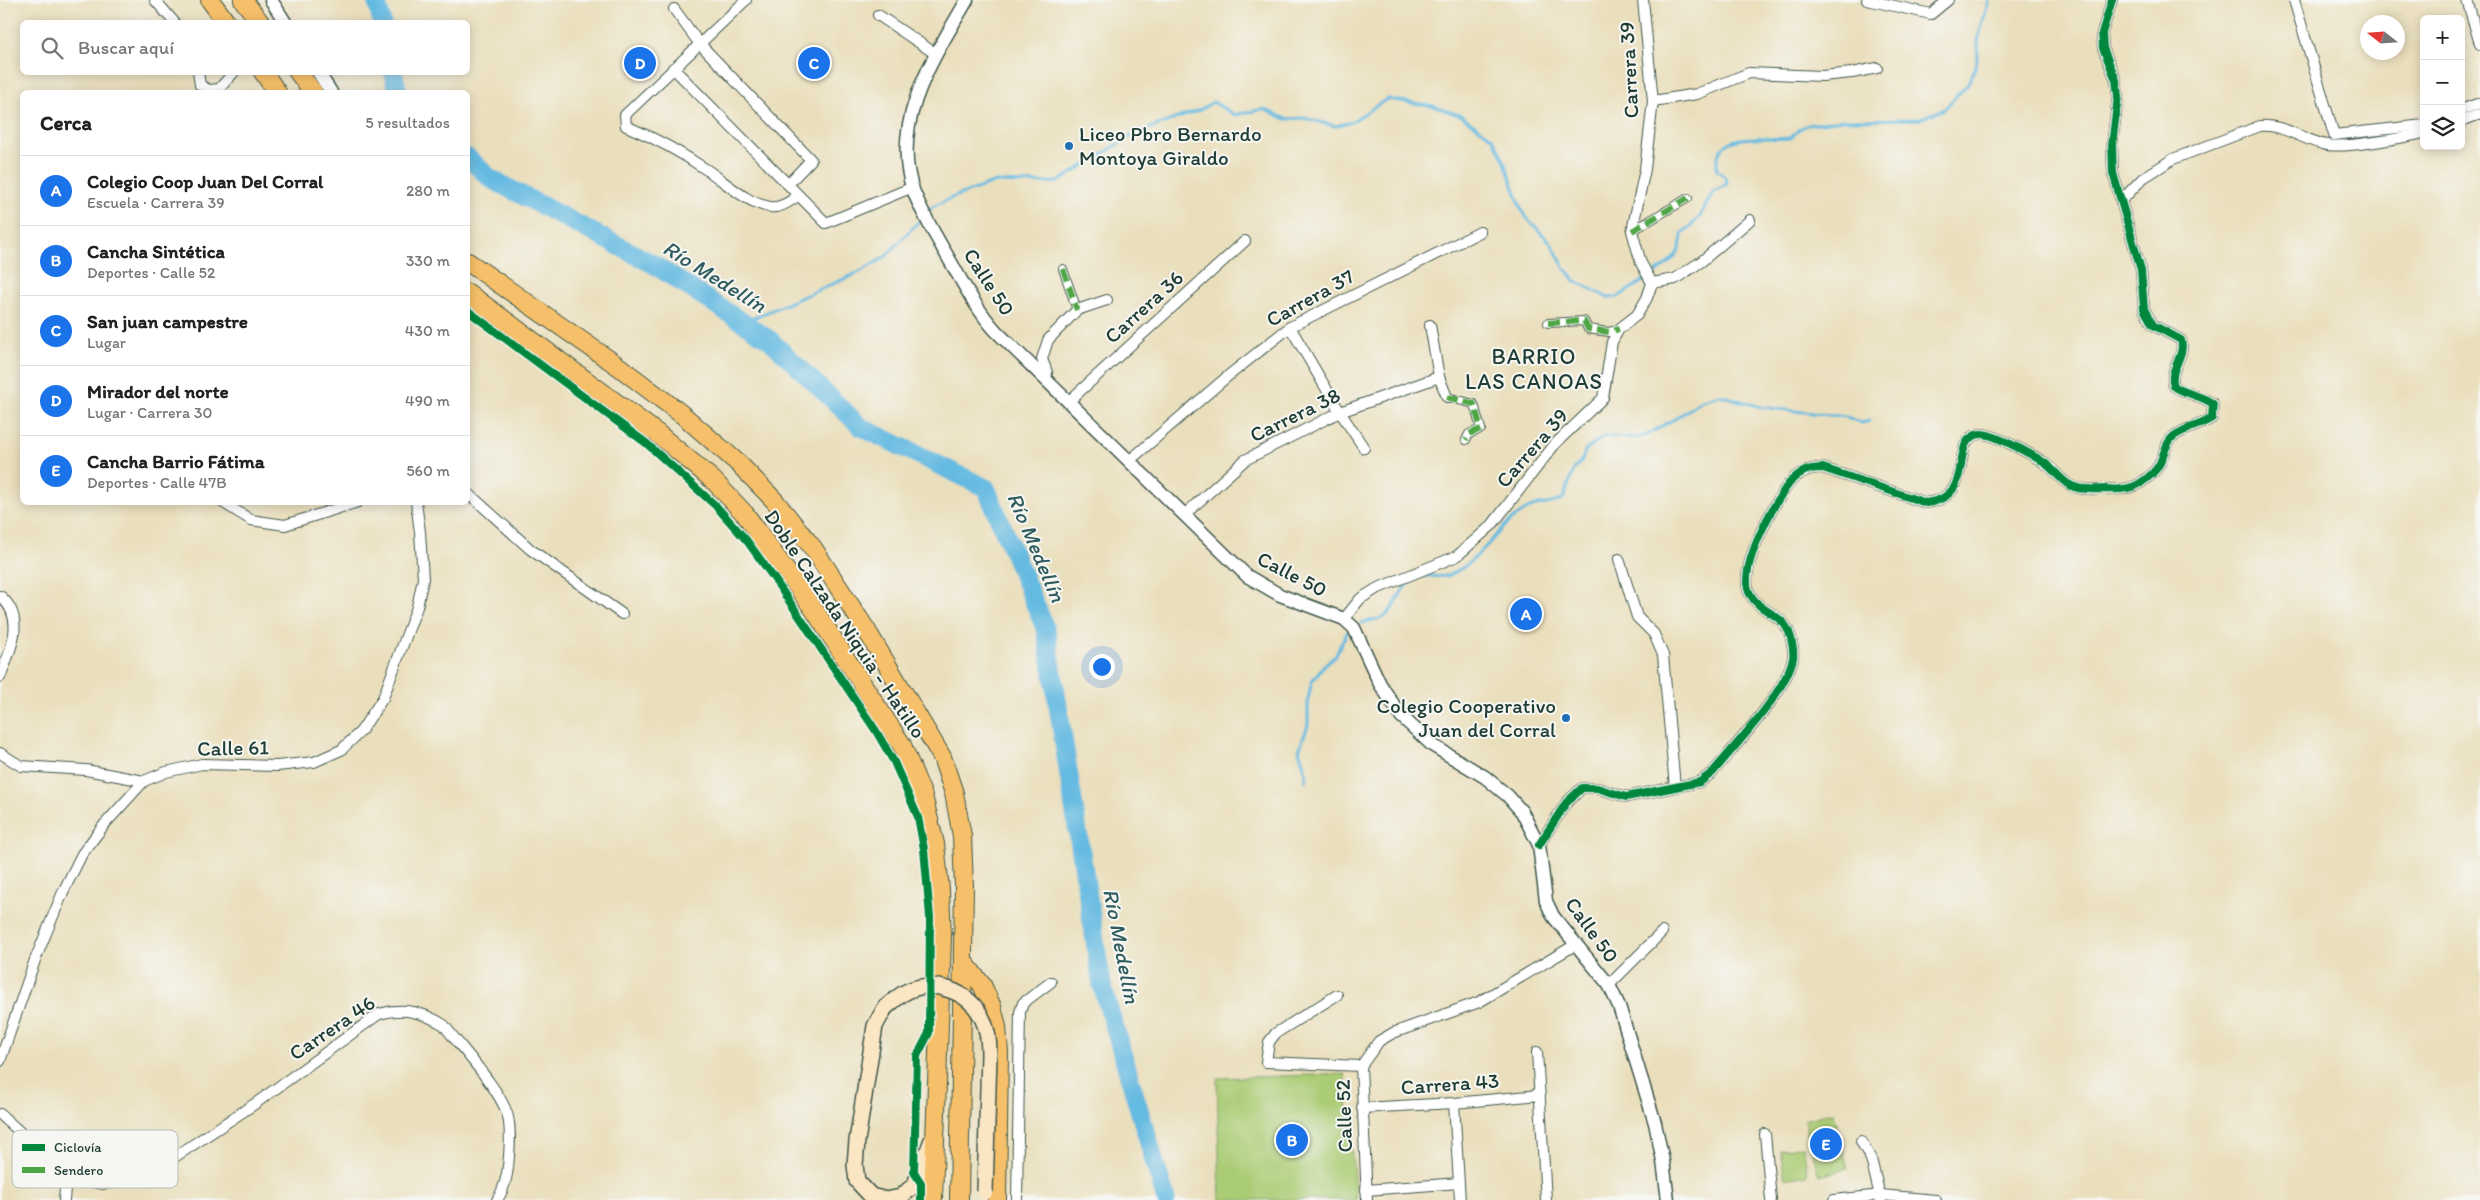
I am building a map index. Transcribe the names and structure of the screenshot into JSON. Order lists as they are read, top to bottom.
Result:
{
  "streets": {
    "highway": ["Doble Calzada Niquia - Hatillo"],
    "street": [
      "Carrera 39",
      "Calle 50",
      "Carrera 37",
      "Carrera 36",
      "Carrera 38",
      "Calle 61",
      "Carrera 46",
      "Carrera 43",
      "Calle 52"
    ]
  },
  "crossings": [
    ["Carrera 39", "Calle 50"],
    ["Calle 50", "Carrera 37"],
    ["Calle 50", "Carrera 36"],
    ["Calle 50", "Carrera 38"],
    ["Carrera 43", "Calle 52"]
  ],
  "districts": ["BARRIO LAS CANOAS"],
  "water": ["Río Medellín"],
  "places": ["Liceo Pbro Bernardo Montoya Giraldo", "Colegio Cooperativo Juan del Corral"],
  "legend": ["Ciclovía", "Sendero"],
  "north": "left",
  "page": {
    "map_buttons": ["+", "−"],
    "search": "Buscar aquí",
    "pins": [
      "C",
      "D",
      "A",
      "B",
      "E"
    ],
    "heading": ["Cerca", "5 resultados"],
    "list": [
      {
        "mark": "A",
        "name": "Colegio Coop Juan Del Corral",
        "note": "Escuela · Carrera 39",
        "value": "280 m"
      },
      {
        "mark": "B",
        "name": "Cancha Sintética",
        "note": "Deportes · Calle 52",
        "value": "330 m"
      },
      {
        "mark": "C",
        "name": "San juan campestre",
        "note": "Lugar",
        "value": "430 m"
      },
      {
        "mark": "D",
        "name": "Mirador del norte",
        "note": "Lugar · Carrera 30",
        "value": "490 m"
      },
      {
        "mark": "E",
        "name": "Cancha Barrio Fátima",
        "note": "Deportes · Calle 47B",
        "value": "560 m"
      }
    ]
  }
}
